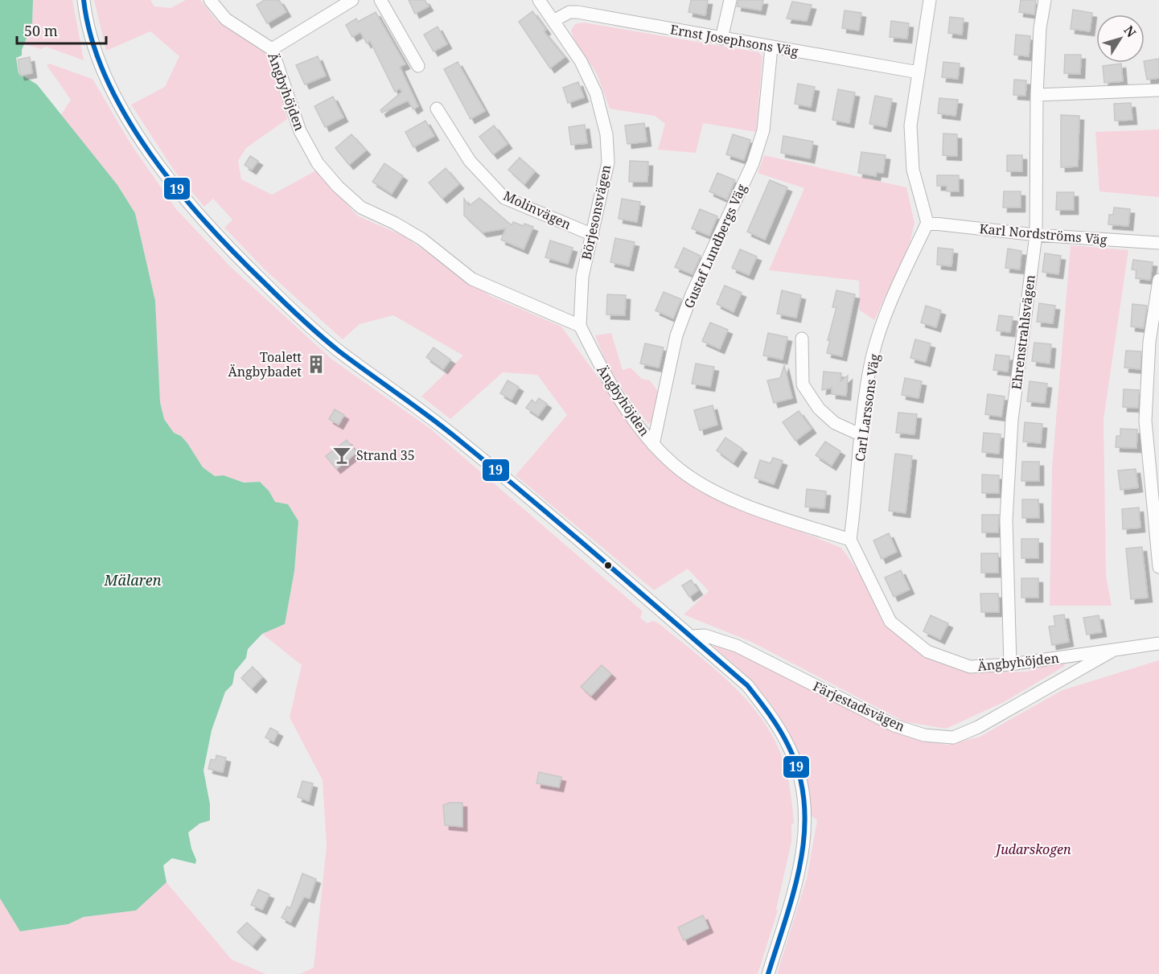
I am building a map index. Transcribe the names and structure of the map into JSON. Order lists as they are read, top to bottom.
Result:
{
  "streets": {
    "street": [
      "Ernst Josephsons Väg",
      "Ängbyhöjden",
      "Molinvägen",
      "Börjesonsvägen",
      "Karl Nordströms Väg",
      "Gustaf Lundbergs Väg",
      "Ehrenstrahlsvägen",
      "Carl Larssons Väg",
      "Färjestadsvägen"
    ]
  },
  "crossings": [
    ["Ernst Josephsons Väg", "Börjesonsvägen"],
    ["Ernst Josephsons Väg", "Gustaf Lundbergs Väg"],
    ["Ängbyhöjden", "Börjesonsvägen"],
    ["Ängbyhöjden", "Gustaf Lundbergs Väg"],
    ["Ängbyhöjden", "Ehrenstrahlsvägen"],
    ["Ängbyhöjden", "Carl Larssons Väg"],
    ["Ängbyhöjden", "Färjestadsvägen"],
    ["Molinvägen", "Börjesonsvägen"],
    ["Karl Nordströms Väg", "Ehrenstrahlsvägen"],
    ["Karl Nordströms Väg", "Carl Larssons Väg"]
  ],
  "water": ["Mälaren"],
  "parks": ["Judarskogen"],
  "places": {
    "building": ["Toalett Ängbybadet"],
    "bar": ["Strand 35"]
  },
  "lines": ["transit line 19"],
  "scale_bar": "50 m",
  "north": "top right"
}
